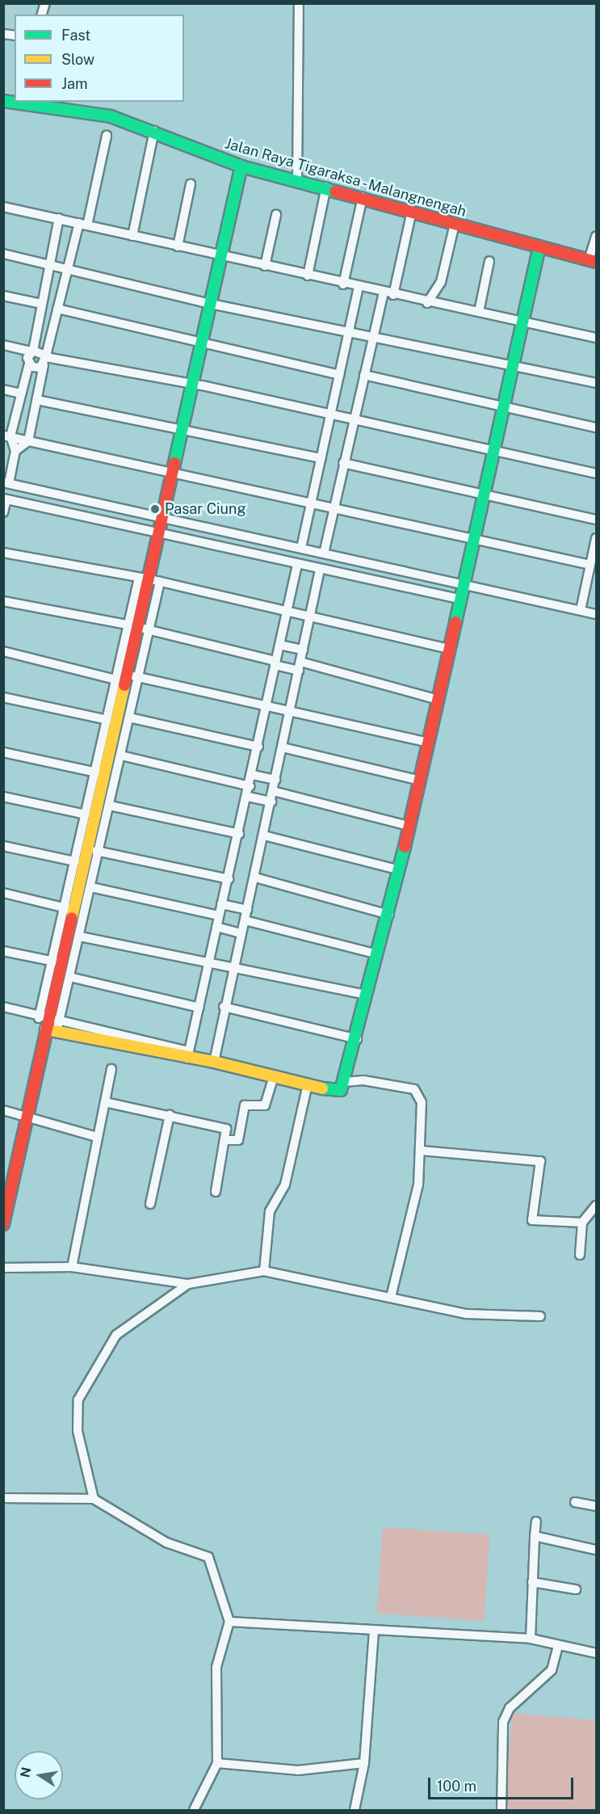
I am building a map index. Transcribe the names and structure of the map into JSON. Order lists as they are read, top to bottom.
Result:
{
  "streets": {
    "street": ["Jalan Raya Tigaraksa - Malangnengah"]
  },
  "places": ["Pasar Ciung"],
  "legend": ["Fast", "Slow", "Jam"],
  "scale_bar": "100 m",
  "north": "left"
}
